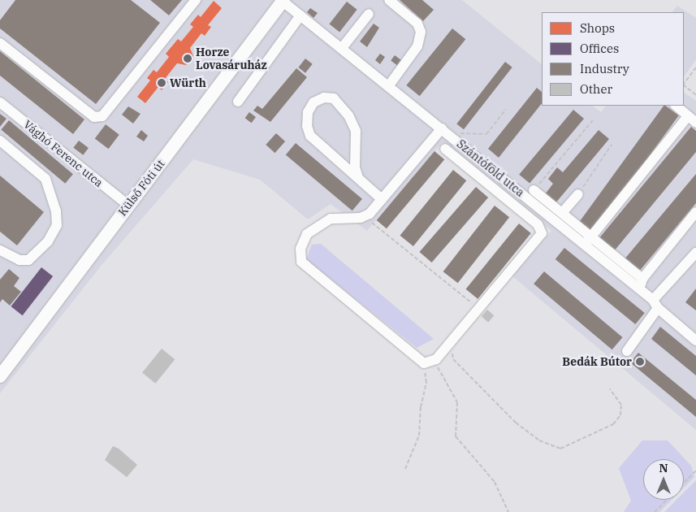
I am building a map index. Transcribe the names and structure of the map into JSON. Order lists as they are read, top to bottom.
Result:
{
  "streets": {
    "main road": ["Külső Fóti út"],
    "street": ["Vághó Ferenc utca", "Szántóföld utca"]
  },
  "crossings": [
    ["Vághó Ferenc utca", "Külső Fóti út"],
    ["Szántóföld utca", "Külső Fóti út"]
  ],
  "places": ["Horze Lovasáruház", "Würth", "Bedák Bútor"],
  "legend": [
    "Shops",
    "Offices",
    "Industry",
    "Other"
  ],
  "north": "top"
}
